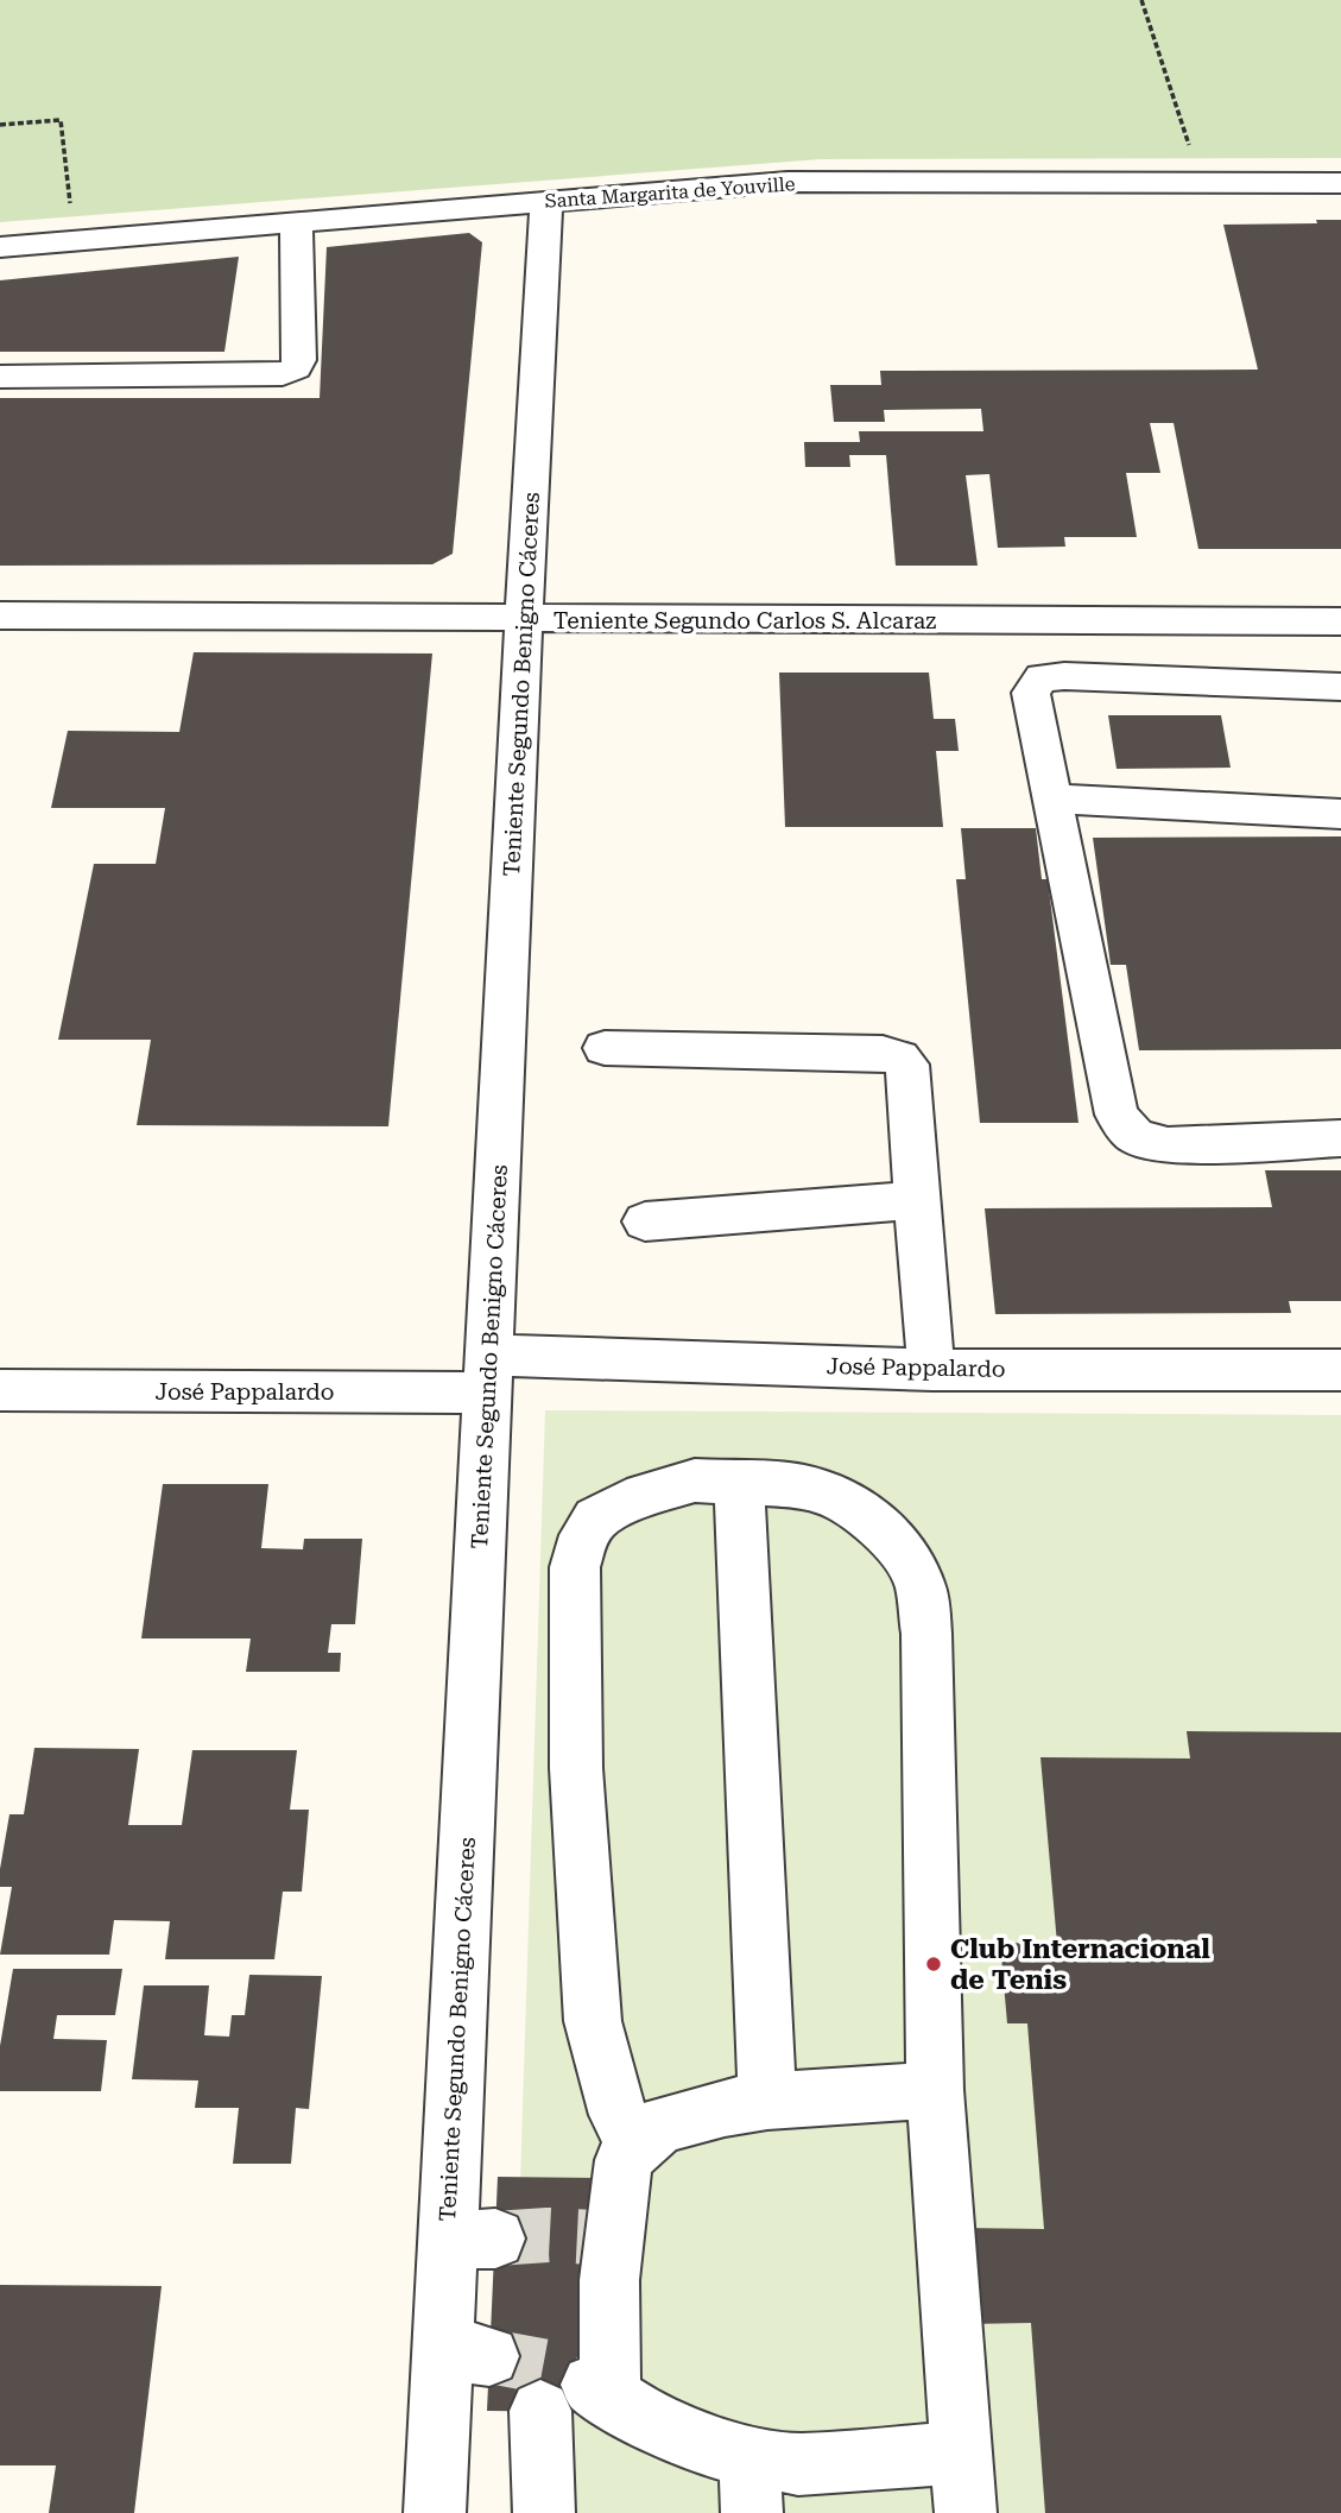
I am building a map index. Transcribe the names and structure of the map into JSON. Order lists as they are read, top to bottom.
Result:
{
  "streets": {
    "street": [
      "Santa Margarita de Youville",
      "Teniente Segundo Carlos S. Alcaraz",
      "Teniente Segundo Benigno Cáceres",
      "José Pappalardo"
    ]
  },
  "crossings": [
    ["Santa Margarita de Youville", "Teniente Segundo Benigno Cáceres"],
    ["Teniente Segundo Carlos S. Alcaraz", "Teniente Segundo Benigno Cáceres"],
    ["Teniente Segundo Benigno Cáceres", "José Pappalardo"]
  ],
  "places": ["Club Internacional de Tenis"]
}
